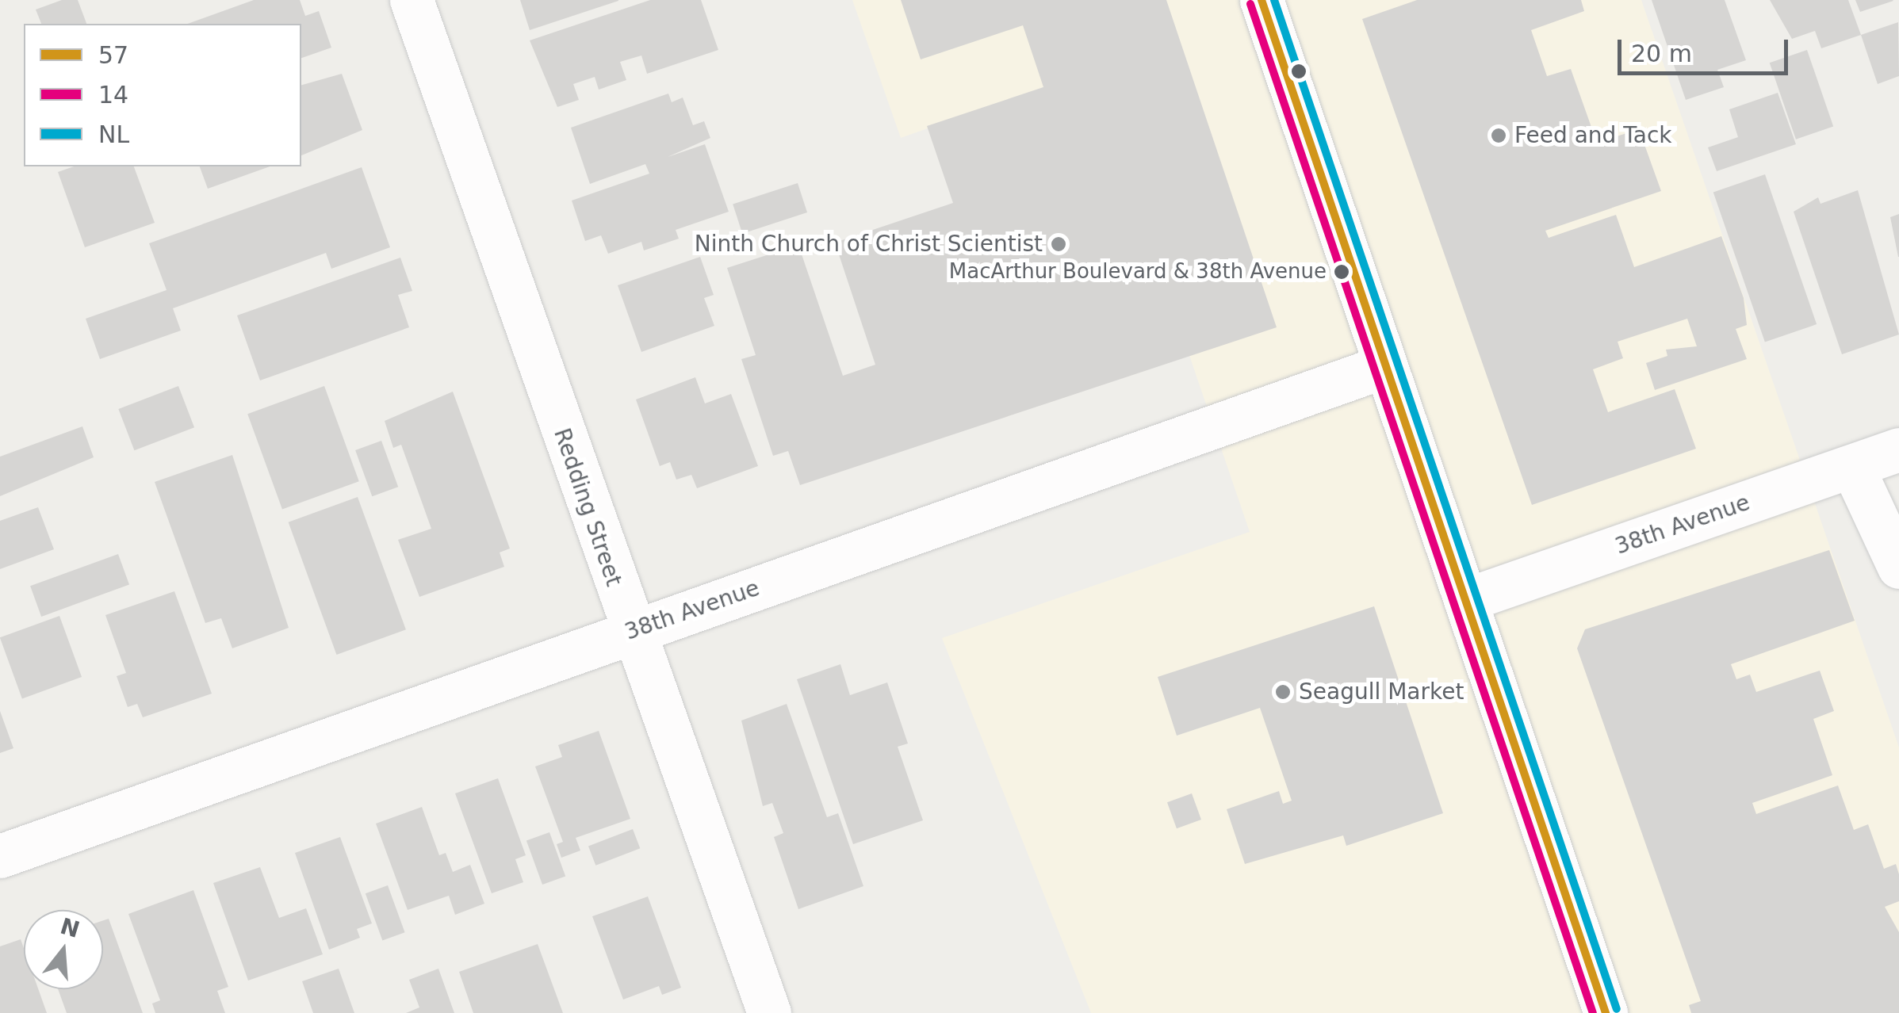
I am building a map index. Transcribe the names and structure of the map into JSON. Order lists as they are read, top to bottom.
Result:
{
  "streets": {
    "street": ["Redding Street", "38th Avenue"]
  },
  "crossings": [
    ["Redding Street", "38th Avenue"]
  ],
  "places": [
    "Feed and Tack",
    "Ninth Church of Christ Scientist",
    "MacArthur Boulevard & 38th Avenue",
    "Seagull Market"
  ],
  "lines": ["transit line 57", "transit line NL", "transit line 14"],
  "legend": ["57", "14", "NL"],
  "scale_bar": "20 m",
  "north": "top"
}
